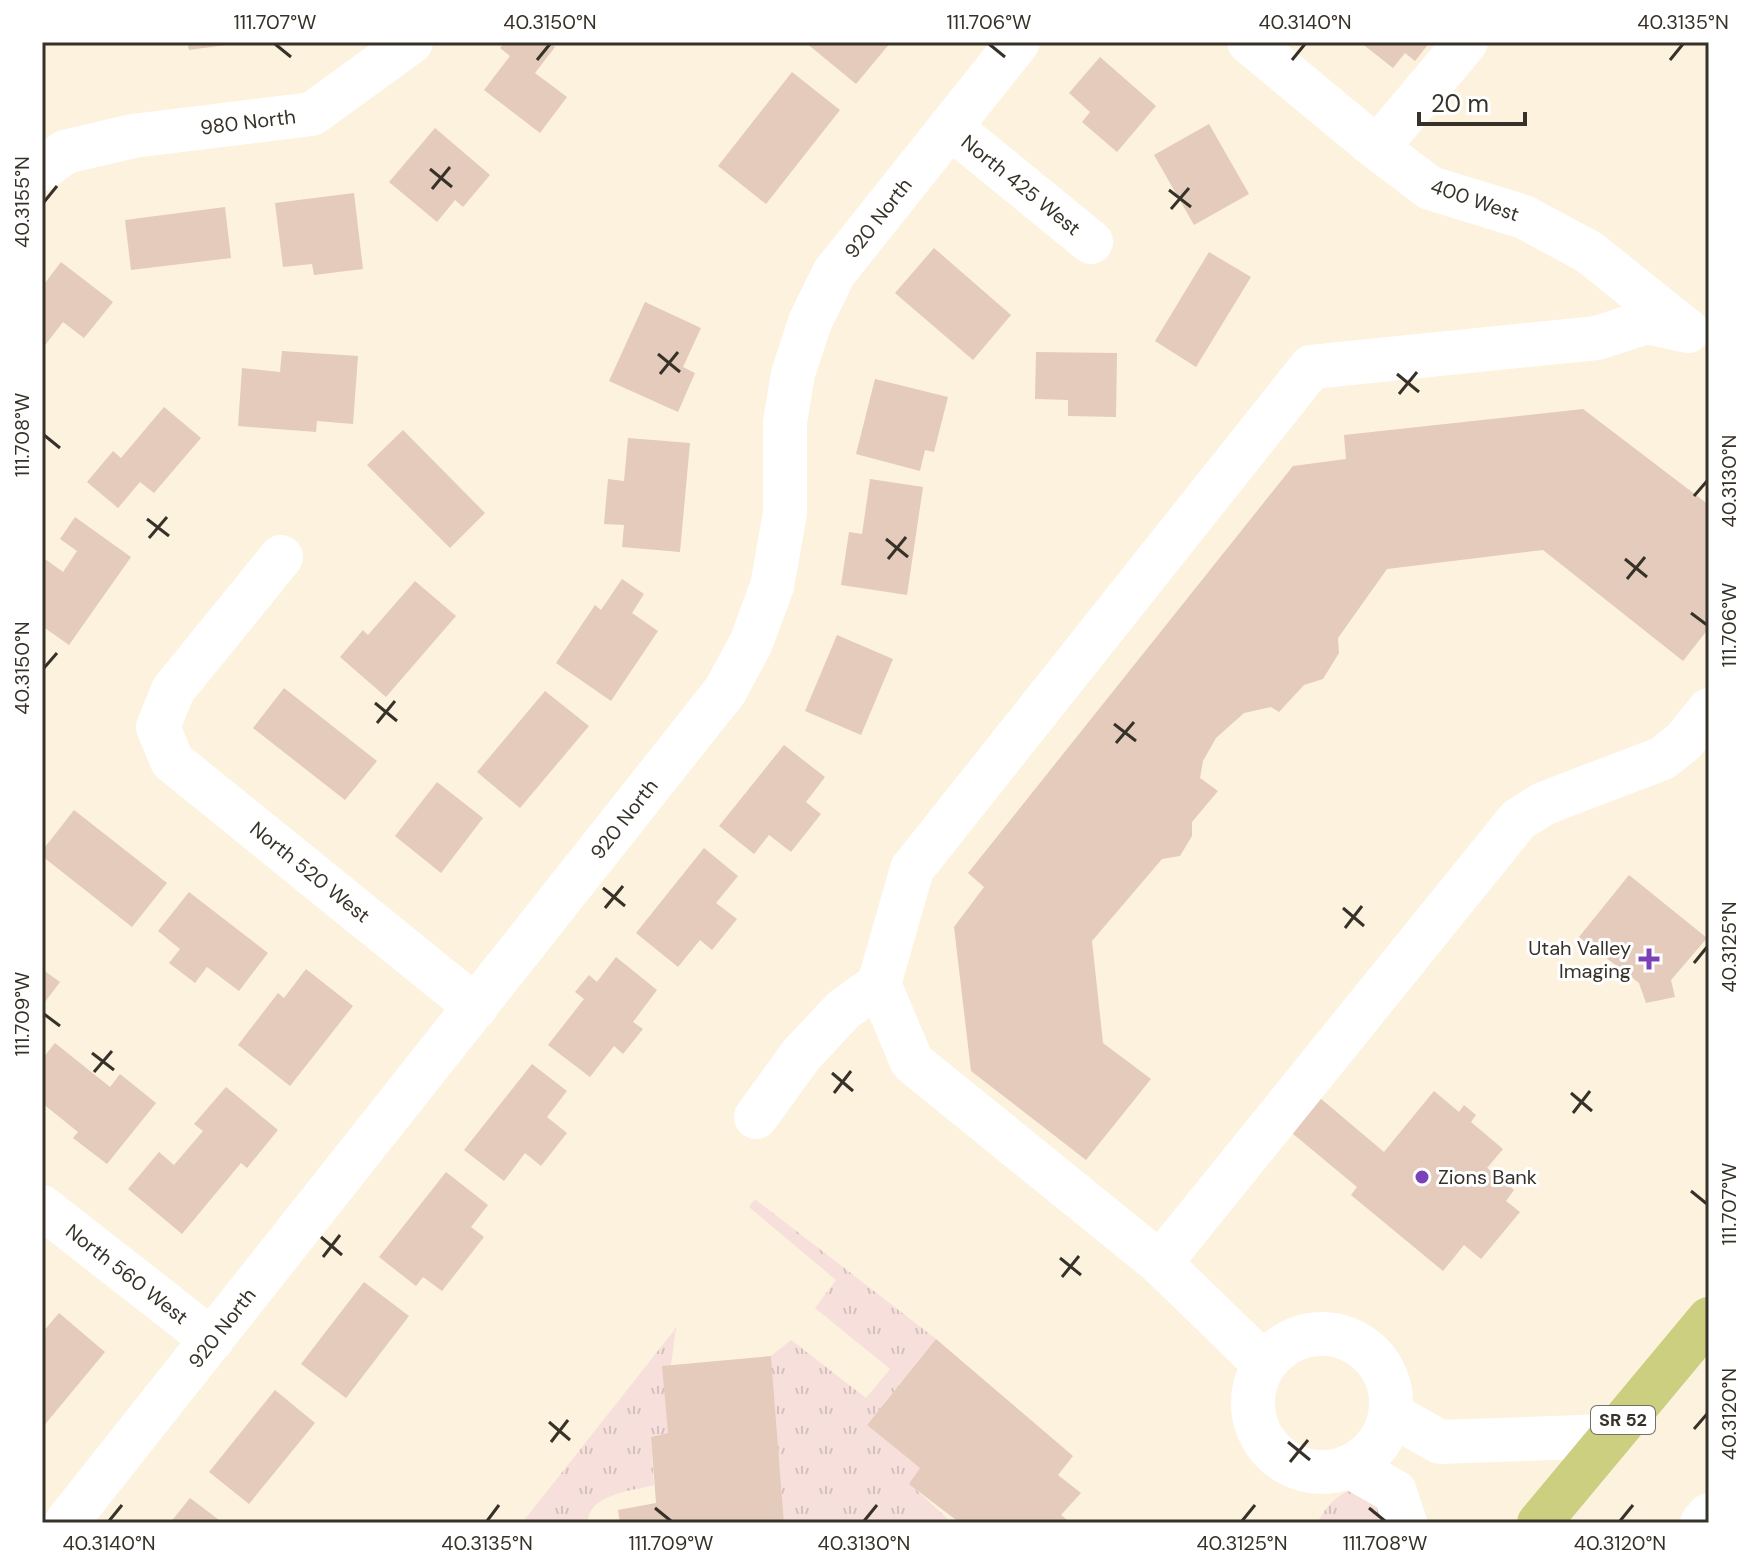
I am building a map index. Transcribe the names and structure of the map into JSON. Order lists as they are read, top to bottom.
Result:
{
  "streets": {
    "highway": ["SR 52"],
    "street": [
      "980 North",
      "North 425 West",
      "400 West",
      "920 North",
      "North 520 West",
      "North 560 West"
    ]
  },
  "crossings": [
    ["North 425 West", "920 North"],
    ["920 North", "North 520 West"],
    ["920 North", "North 560 West"]
  ],
  "places": {
    "health": ["Utah Valley Imaging"],
    "other": ["Zions Bank"]
  },
  "scale_bar": "20 m",
  "coordinates": [
    "111.707°W",
    "40.3150°N",
    "111.706°W",
    "40.3140°N",
    "40.3135°N",
    "40.3155°N",
    "111.708°W",
    "40.3130°N",
    "40.3125°N",
    "111.709°W",
    "40.3120°N"
  ]
}
